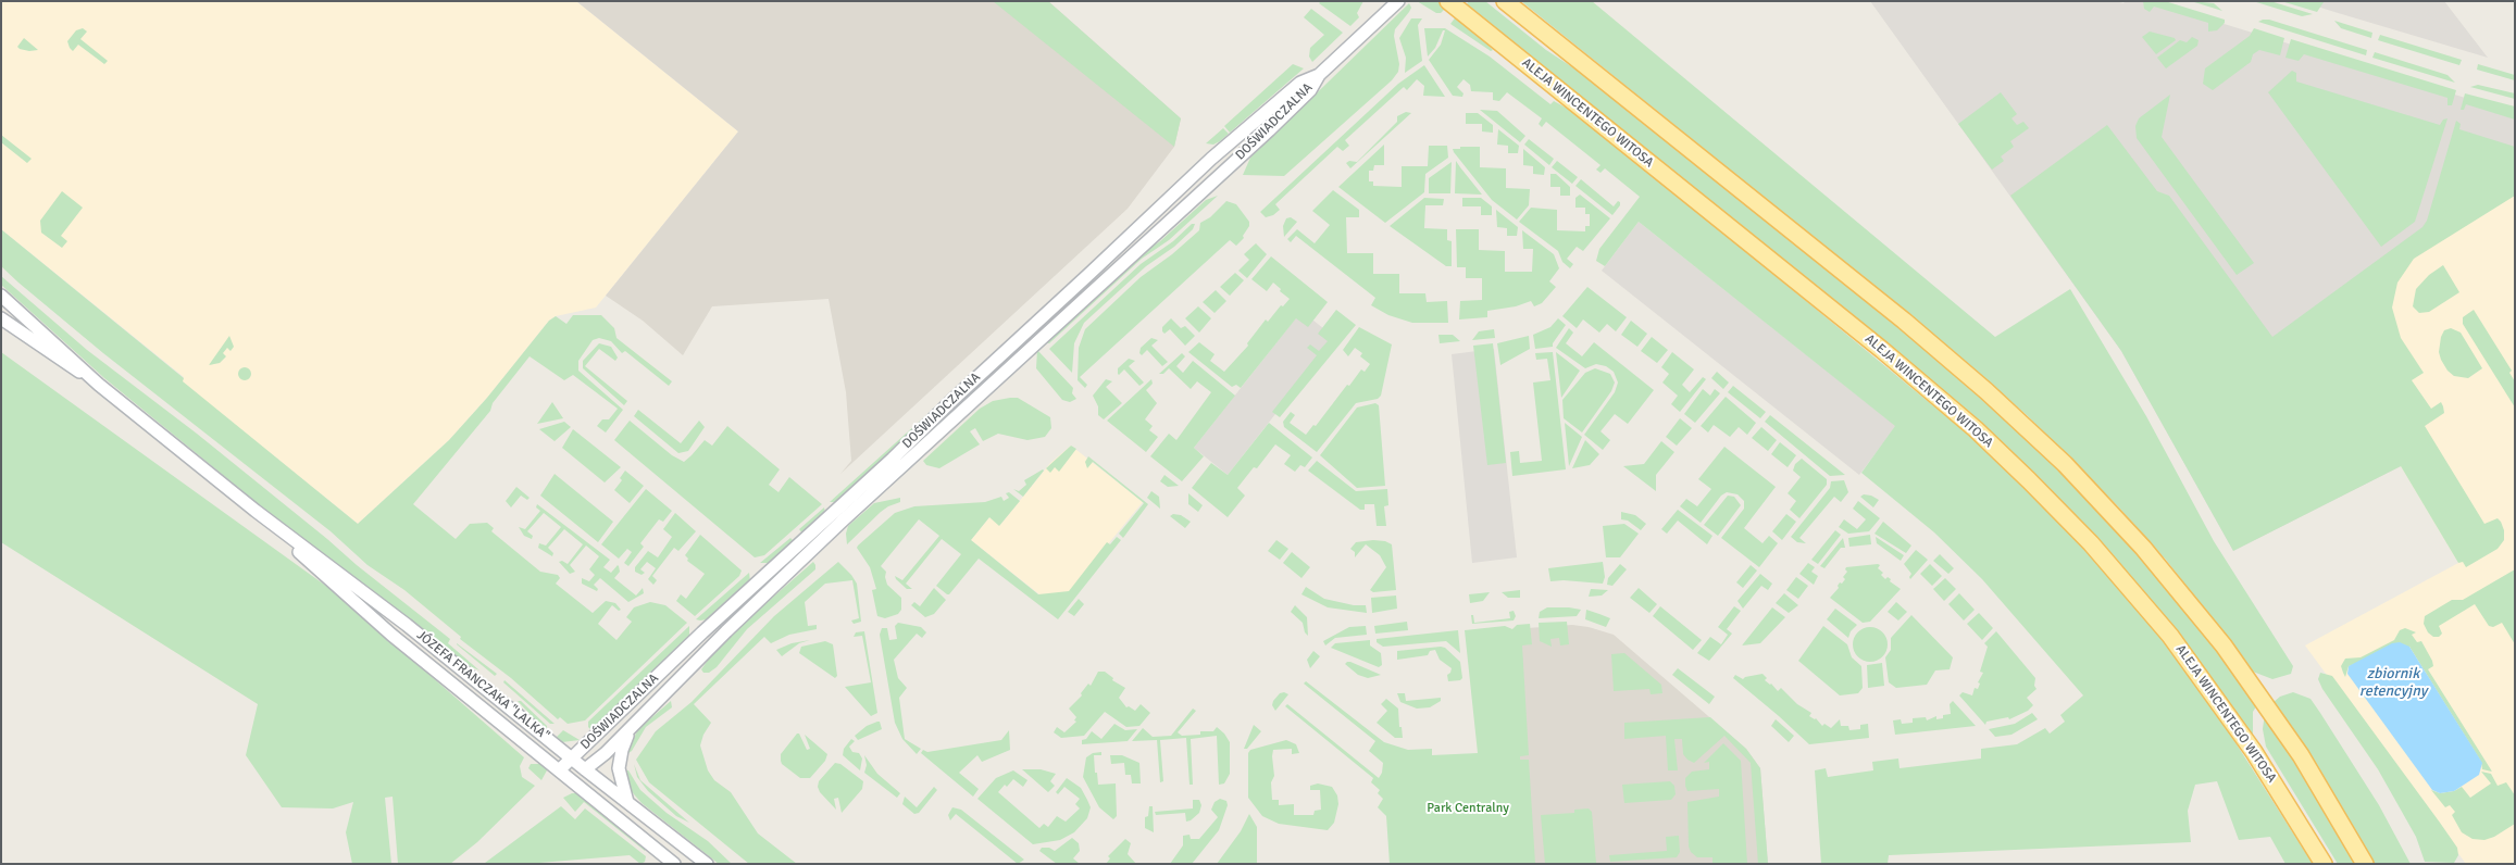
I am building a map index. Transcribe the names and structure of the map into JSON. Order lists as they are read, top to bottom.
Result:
{
  "streets": {
    "main road": ["ALEJA WINCENTEGO WITOSA"],
    "street": ["DOŚWIADCZALNA", "JÓZEFA FRANCZAKA \"LALKA\""]
  },
  "crossings": [
    ["DOŚWIADCZALNA", "JÓZEFA FRANCZAKA \"LALKA\""]
  ],
  "water": ["zbiornik retencyjny"],
  "parks": ["Park Centralny"]
}
